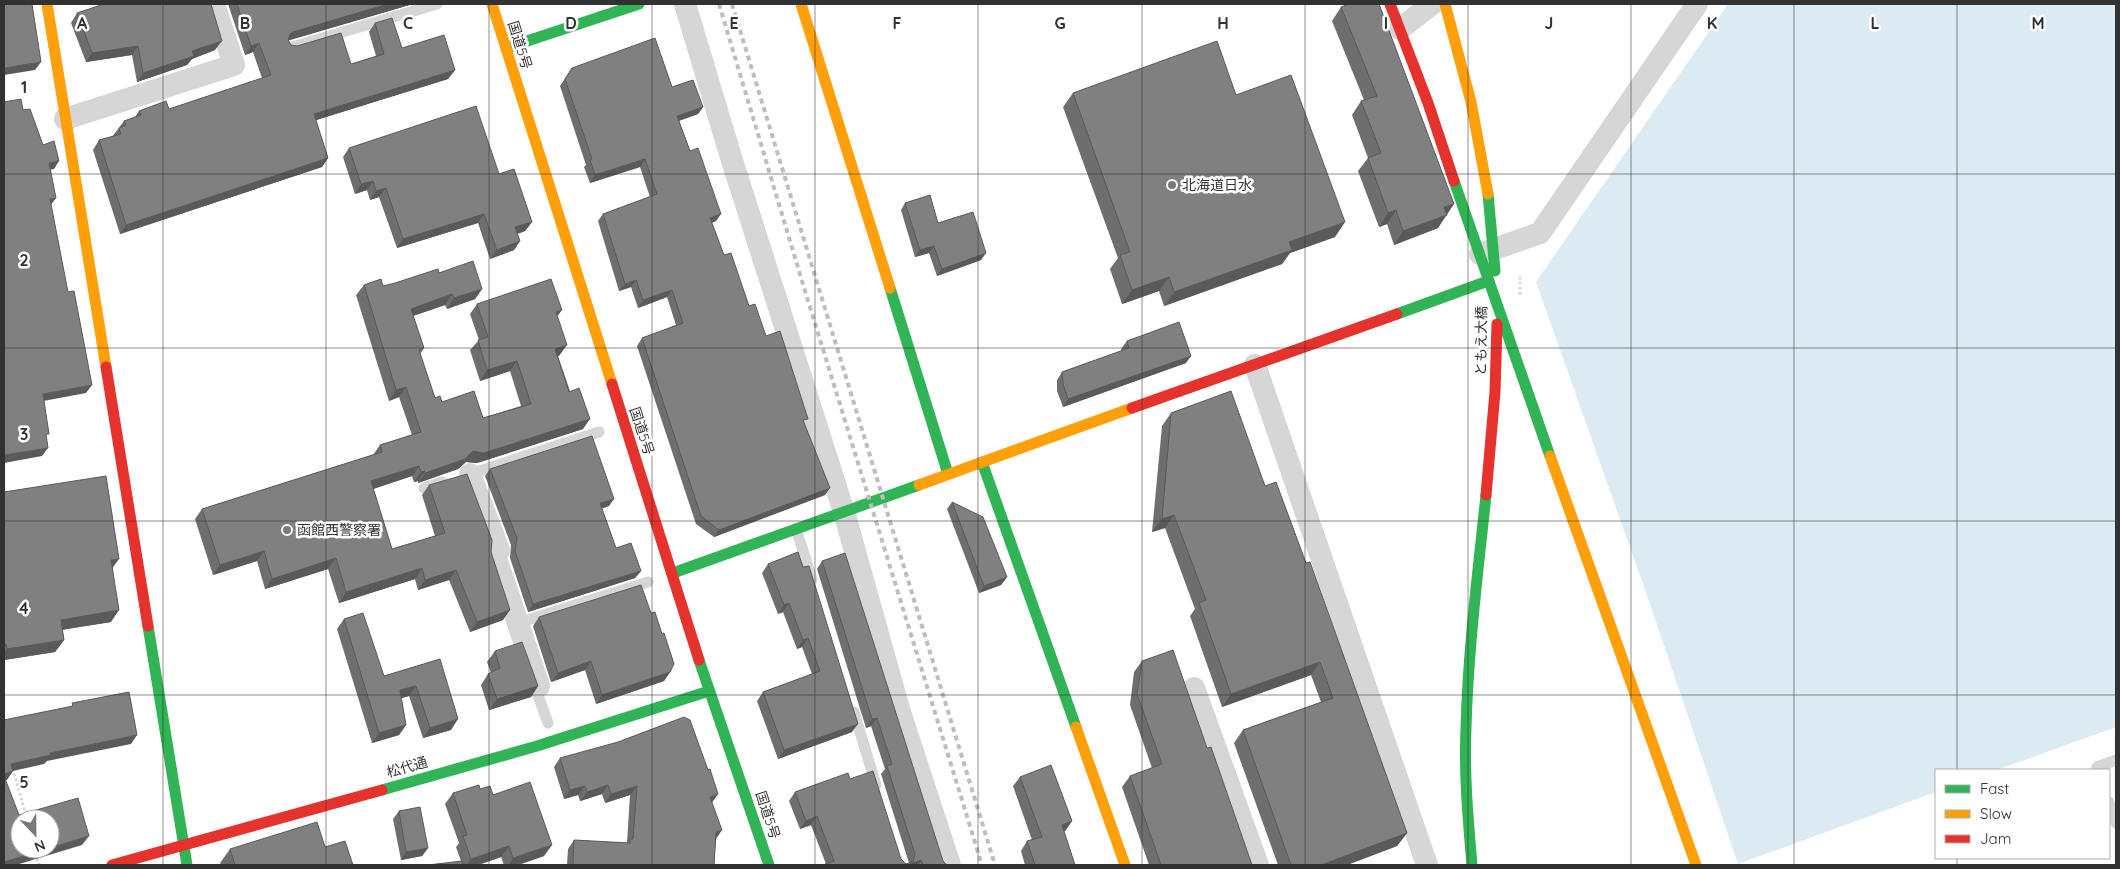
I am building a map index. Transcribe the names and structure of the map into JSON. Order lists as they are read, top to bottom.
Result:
{
  "streets": {
    "main road": ["国道5号", "ともえ大橋", "松代通"]
  },
  "crossings": [
    ["国道5号", "松代通"]
  ],
  "places": ["北海道日水", "函館西警察署"],
  "legend": ["Fast", "Slow", "Jam"],
  "north": "bottom",
  "grid": {
    "columns": [
      "A",
      "B",
      "C",
      "D",
      "E",
      "F",
      "G",
      "H",
      "I",
      "J",
      "K",
      "L",
      "M"
    ],
    "rows": [
      "1",
      "2",
      "3",
      "4",
      "5"
    ]
  }
}
